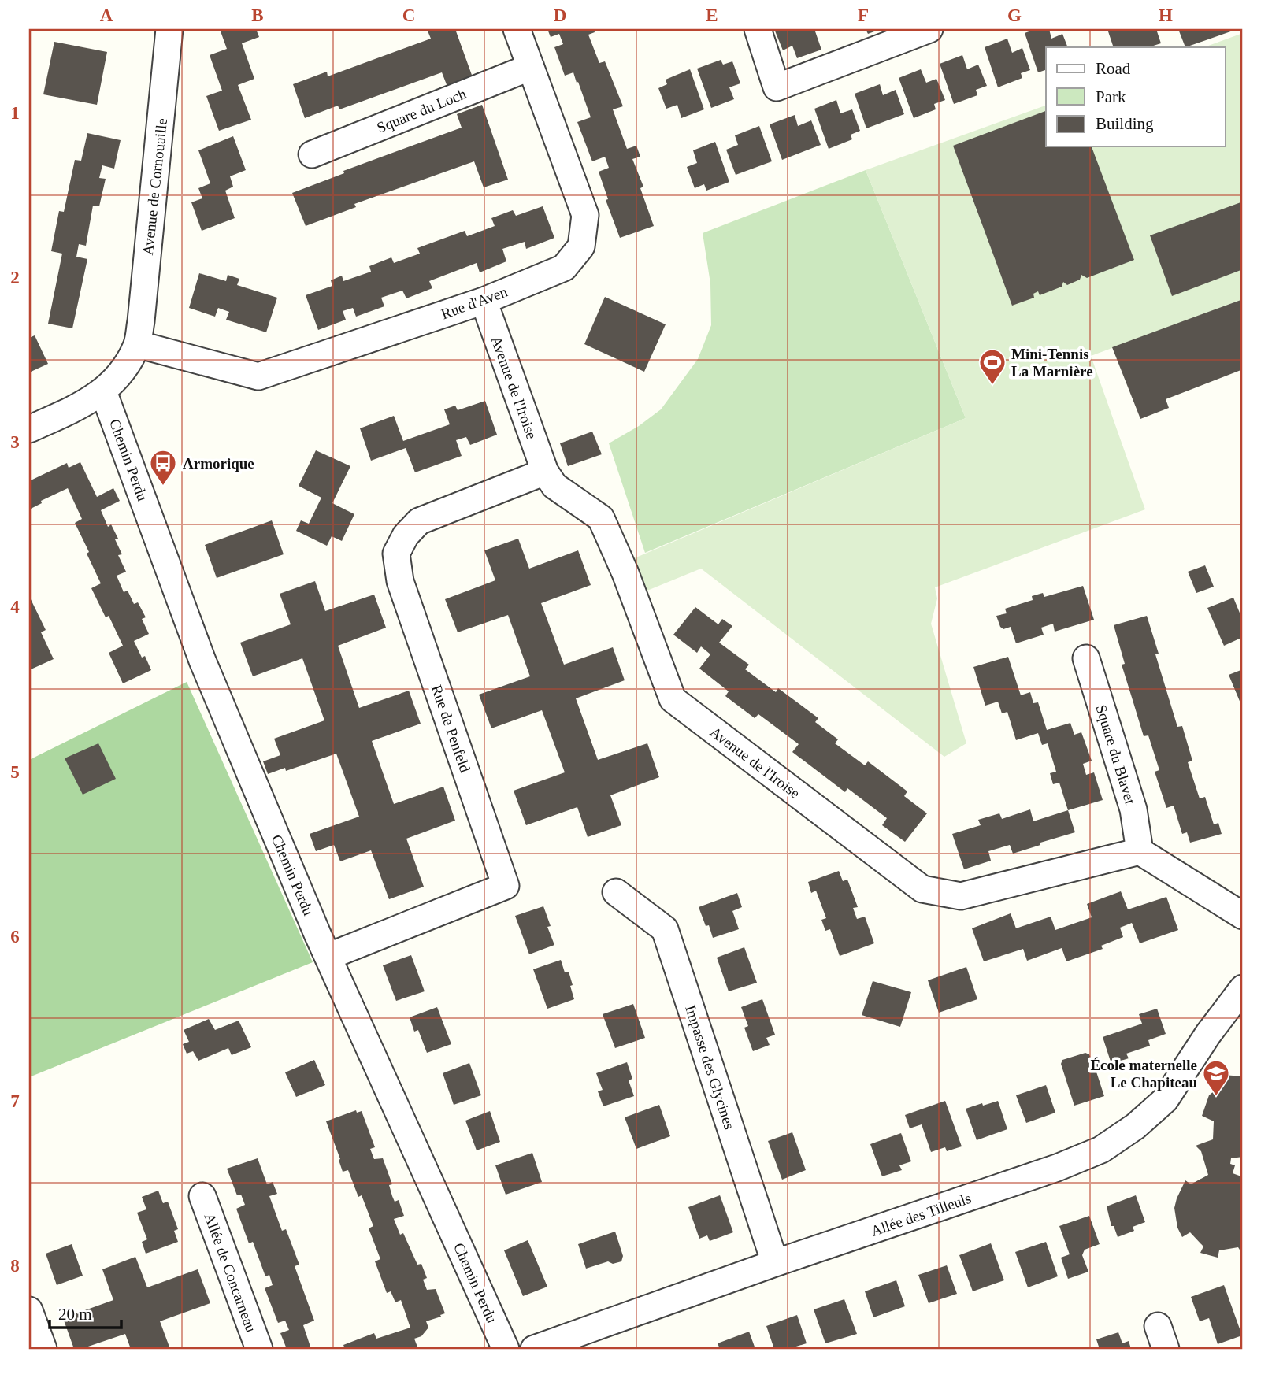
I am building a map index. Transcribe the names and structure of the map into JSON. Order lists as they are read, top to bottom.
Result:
{
  "streets": {
    "street": [
      "Square du Loch",
      "Avenue de Cornouaille",
      "Rue d'Aven",
      "Avenue de l'Iroise",
      "Chemin Perdu",
      "Rue de Penfeld",
      "Square du Blavet",
      "Impasse des Glycines",
      "Allée des Tilleuls",
      "Allée de Concarneau"
    ]
  },
  "crossings": [
    ["Square du Loch", "Rue d'Aven"],
    ["Avenue de Cornouaille", "Rue d'Aven"],
    ["Rue d'Aven", "Avenue de l'Iroise"],
    ["Avenue de l'Iroise", "Rue de Penfeld"],
    ["Avenue de l'Iroise", "Square du Blavet"],
    ["Chemin Perdu", "Rue de Penfeld"],
    ["Impasse des Glycines", "Allée des Tilleuls"]
  ],
  "places": {
    "sports": ["Mini-Tennis La Marnière"],
    "bus stop": ["Armorique"],
    "school or university": ["École maternelle Le Chapiteau"]
  },
  "legend": ["Road", "Park", "Building"],
  "scale_bar": "20 m",
  "grid": {
    "columns": [
      "A",
      "B",
      "C",
      "D",
      "E",
      "F",
      "G",
      "H"
    ],
    "rows": [
      "1",
      "2",
      "3",
      "4",
      "5",
      "6",
      "7",
      "8"
    ]
  }
}
